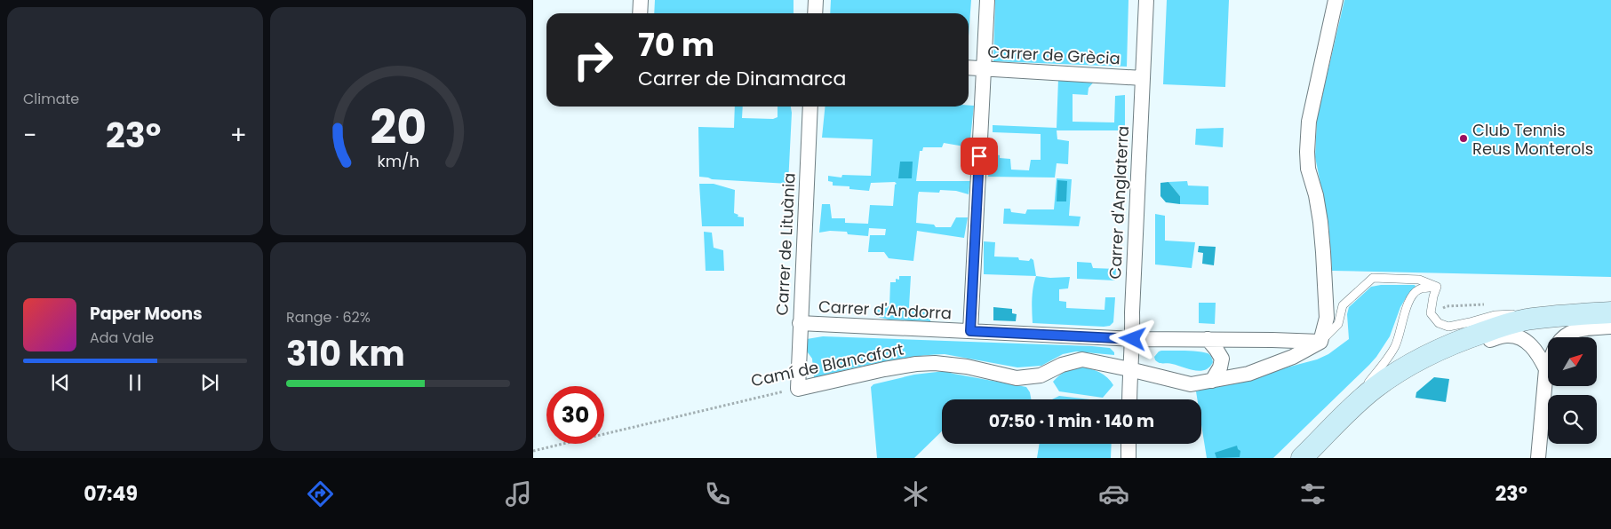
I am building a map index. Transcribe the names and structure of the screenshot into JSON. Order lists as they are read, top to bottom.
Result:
{
  "streets": {
    "street": [
      "Carrer de Grècia",
      "Carrer d'Anglaterra",
      "Carrer de Lituània",
      "Carrer d'Andorra",
      "Camí de Blancafort"
    ]
  },
  "crossings": [
    ["Carrer de Grècia", "Carrer d'Anglaterra"],
    ["Carrer d'Anglaterra", "Carrer d'Andorra"],
    ["Carrer d'Anglaterra", "Camí de Blancafort"],
    ["Carrer de Lituània", "Carrer d'Andorra"],
    ["Carrer de Lituània", "Camí de Blancafort"]
  ],
  "places": ["Club Tennis Reus Monterols"],
  "north": "top right",
  "page": {
    "tile": [
      "Climate",
      ["Range · 62%", "310 km"]
    ],
    "turn": ["70 m", "Carrer de Dinamarca"],
    "heat": ["−", "23°", "+"],
    "song": ["Paper Moons", "Ada Vale"],
    "limit": "30",
    "trip": "07:50 · 1 min · 140 m",
    "tabs": ["07:49", "23°"],
    "gauge": ["20", "km/h"]
  }
}
